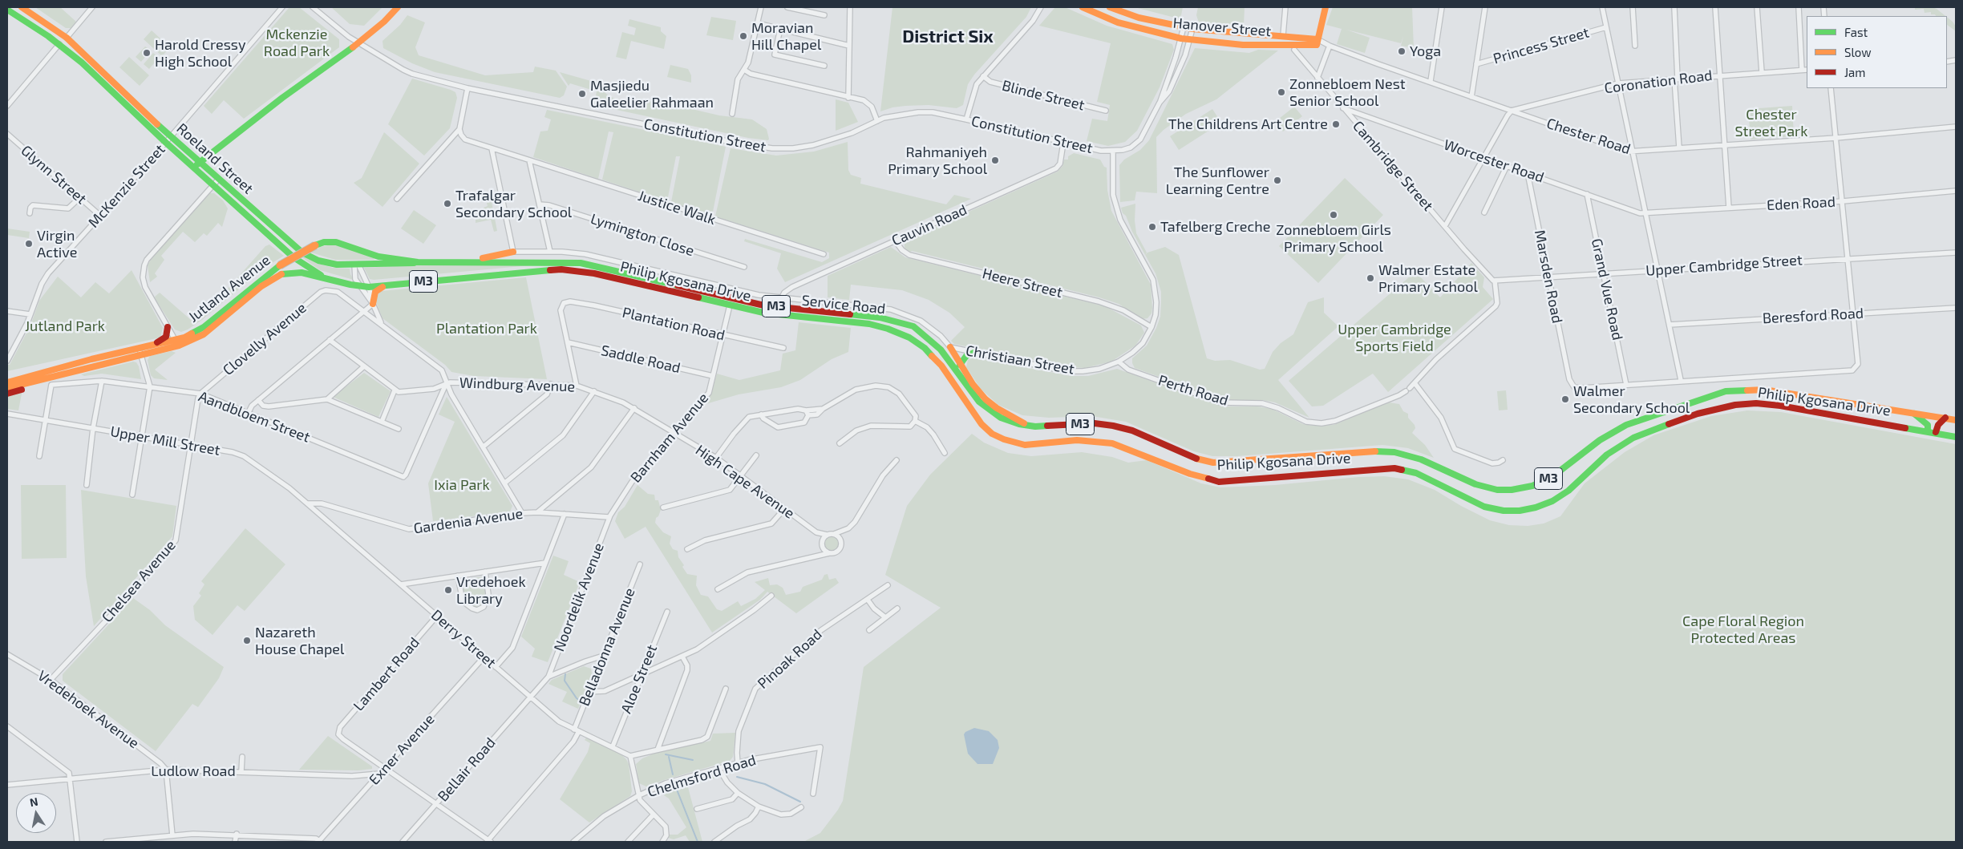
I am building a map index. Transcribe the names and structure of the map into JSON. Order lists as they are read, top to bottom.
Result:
{
  "streets": {
    "main road": [
      "Hanover Street",
      "Roeland Street",
      "M3",
      "Philip Kgosana Drive",
      "Jutland Avenue"
    ],
    "street": [
      "Princess Street",
      "Coronation Road",
      "Blinde Street",
      "Constitution Street",
      "Chester Road",
      "Worcester Road",
      "Cambridge Street",
      "Glynn Street",
      "McKenzie Street",
      "Eden Road",
      "Justice Walk",
      "Cauvin Road",
      "Lymington Close",
      "Upper Cambridge Street",
      "Marsden Road",
      "Heere Street",
      "Grand Vue Road",
      "Service Road",
      "Beresford Road",
      "Plantation Road",
      "Clovelly Avenue",
      "Saddle Road",
      "Christiaan Street",
      "Windburg Avenue",
      "Perth Road",
      "Aandbloem Street",
      "Barnham Avenue",
      "Upper Mill Street",
      "High Cape Avenue",
      "Gardenia Avenue",
      "Chelsea Avenue",
      "Noordelik Avenue",
      "Derry Street",
      "Belladonna Avenue",
      "Pinoak Road",
      "Lambert Road",
      "Aloe Street",
      "Vredehoek Avenue",
      "Exner Avenue",
      "Bellair Road",
      "Ludlow Road",
      "Chelmsford Road"
    ]
  },
  "crossings": [
    ["Hanover Street", "Chester Road"],
    ["Coronation Road", "Chester Road"],
    ["Constitution Street", "Cauvin Road"],
    ["Constitution Street", "Christiaan Street"],
    ["Roeland Street", "McKenzie Street"],
    ["Roeland Street", "Philip Kgosana Drive"],
    ["Roeland Street", "Jutland Avenue"],
    ["Worcester Road", "Cambridge Street"],
    ["Worcester Road", "Eden Road"],
    ["Worcester Road", "Marsden Road"],
    ["Worcester Road", "Grand Vue Road"],
    ["Cambridge Street", "Upper Cambridge Street"],
    ["Cambridge Street", "Perth Road"],
    ["Glynn Street", "McKenzie Street"],
    ["Cauvin Road", "Heere Street"],
    ["Cauvin Road", "Service Road"],
    ["Upper Cambridge Street", "Marsden Road"],
    ["Upper Cambridge Street", "Grand Vue Road"],
    ["Upper Cambridge Street", "Perth Road"],
    ["Marsden Road", "Grand Vue Road"],
    ["Philip Kgosana Drive", "Jutland Avenue"],
    ["Philip Kgosana Drive", "Barnham Avenue"],
    ["Heere Street", "Christiaan Street"],
    ["Jutland Avenue", "Aandbloem Street"],
    ["Service Road", "Christiaan Street"],
    ["Plantation Road", "Saddle Road"],
    ["Plantation Road", "Barnham Avenue"],
    ["Clovelly Avenue", "Aandbloem Street"],
    ["Clovelly Avenue", "Chelsea Avenue"],
    ["Saddle Road", "Barnham Avenue"],
    ["Christiaan Street", "Perth Road"],
    ["Windburg Avenue", "Aandbloem Street"],
    ["Windburg Avenue", "Barnham Avenue"],
    ["Windburg Avenue", "High Cape Avenue"],
    ["Aandbloem Street", "Chelsea Avenue"],
    ["Barnham Avenue", "High Cape Avenue"],
    ["Barnham Avenue", "Gardenia Avenue"],
    ["Barnham Avenue", "Noordelik Avenue"],
    ["Upper Mill Street", "Gardenia Avenue"],
    ["Upper Mill Street", "Chelsea Avenue"],
    ["Upper Mill Street", "Derry Street"],
    ["Gardenia Avenue", "Noordelik Avenue"],
    ["Gardenia Avenue", "Derry Street"],
    ["Chelsea Avenue", "Vredehoek Avenue"],
    ["Noordelik Avenue", "Derry Street"],
    ["Noordelik Avenue", "Belladonna Avenue"],
    ["Noordelik Avenue", "Bellair Road"],
    ["Derry Street", "Belladonna Avenue"],
    ["Derry Street", "Lambert Road"],
    ["Derry Street", "Aloe Street"],
    ["Derry Street", "Exner Avenue"],
    ["Derry Street", "Bellair Road"],
    ["Pinoak Road", "Chelmsford Road"],
    ["Lambert Road", "Exner Avenue"],
    ["Vredehoek Avenue", "Ludlow Road"],
    ["Exner Avenue", "Ludlow Road"]
  ],
  "districts": ["District Six"],
  "parks": [
    "Mckenzie Road Park",
    "Chester Street Park",
    "Jutland Park",
    "Plantation Park",
    "Upper Cambridge Sports Field",
    "Ixia Park",
    "Cape Floral Region Protected Areas"
  ],
  "places": [
    "Moravian Hill Chapel",
    "Yoga",
    "Harold Cressy High School",
    "Zonnebloem Nest Senior School",
    "Masjiedu Galeelier Rahmaan",
    "The Childrens Art Centre",
    "Rahmaniyeh Primary School",
    "The Sunflower Learning Centre",
    "Trafalgar Secondary School",
    "Zonnebloem Girls Primary School",
    "Tafelberg Creche",
    "Virgin Active",
    "Walmer Estate Primary School",
    "Walmer Secondary School",
    "Vredehoek Library",
    "Nazareth House Chapel"
  ],
  "legend": ["Fast", "Slow", "Jam"],
  "north": "top"
}
